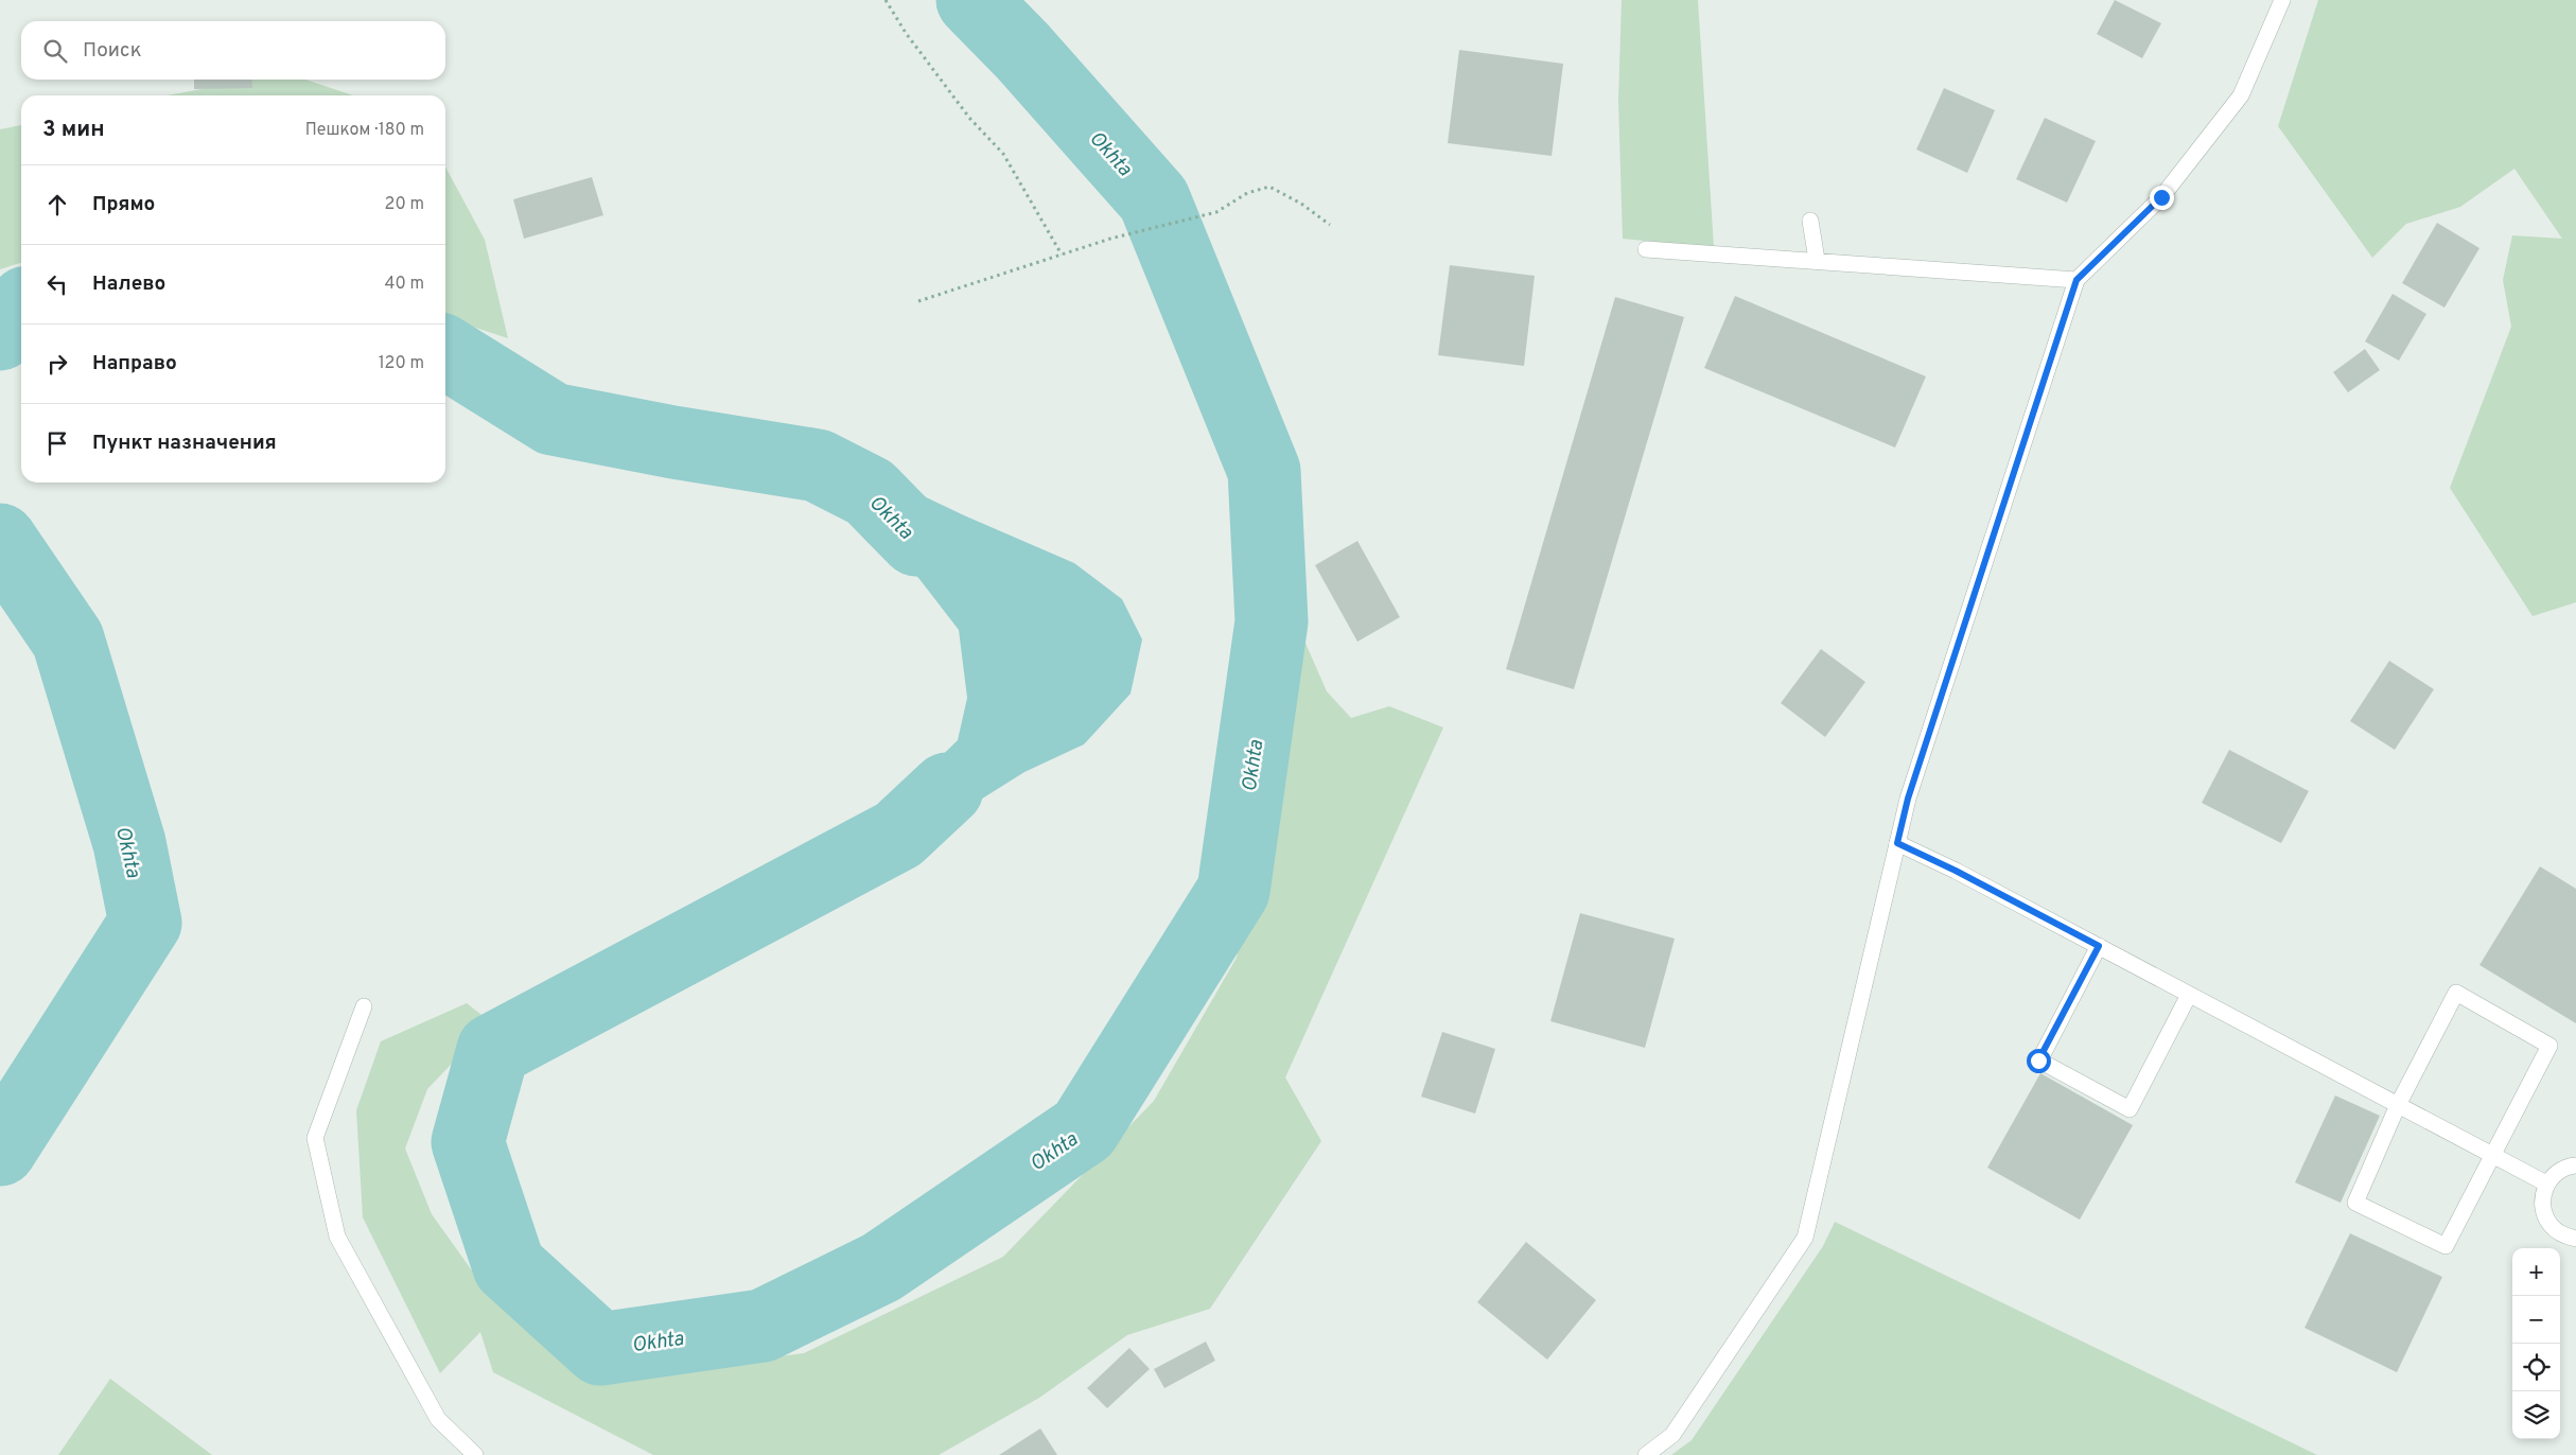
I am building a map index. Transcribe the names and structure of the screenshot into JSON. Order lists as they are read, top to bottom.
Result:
{
  "water": ["Okhta"],
  "page": {
    "search": "Поиск",
    "heading": ["3 мин", "Пешком · 180 m"],
    "list": [
      ["Прямо", "20 m"],
      ["Налево", "40 m"],
      ["Направо", "120 m"],
      "Пункт назначения"
    ],
    "map_buttons": ["+", "−"]
  }
}
